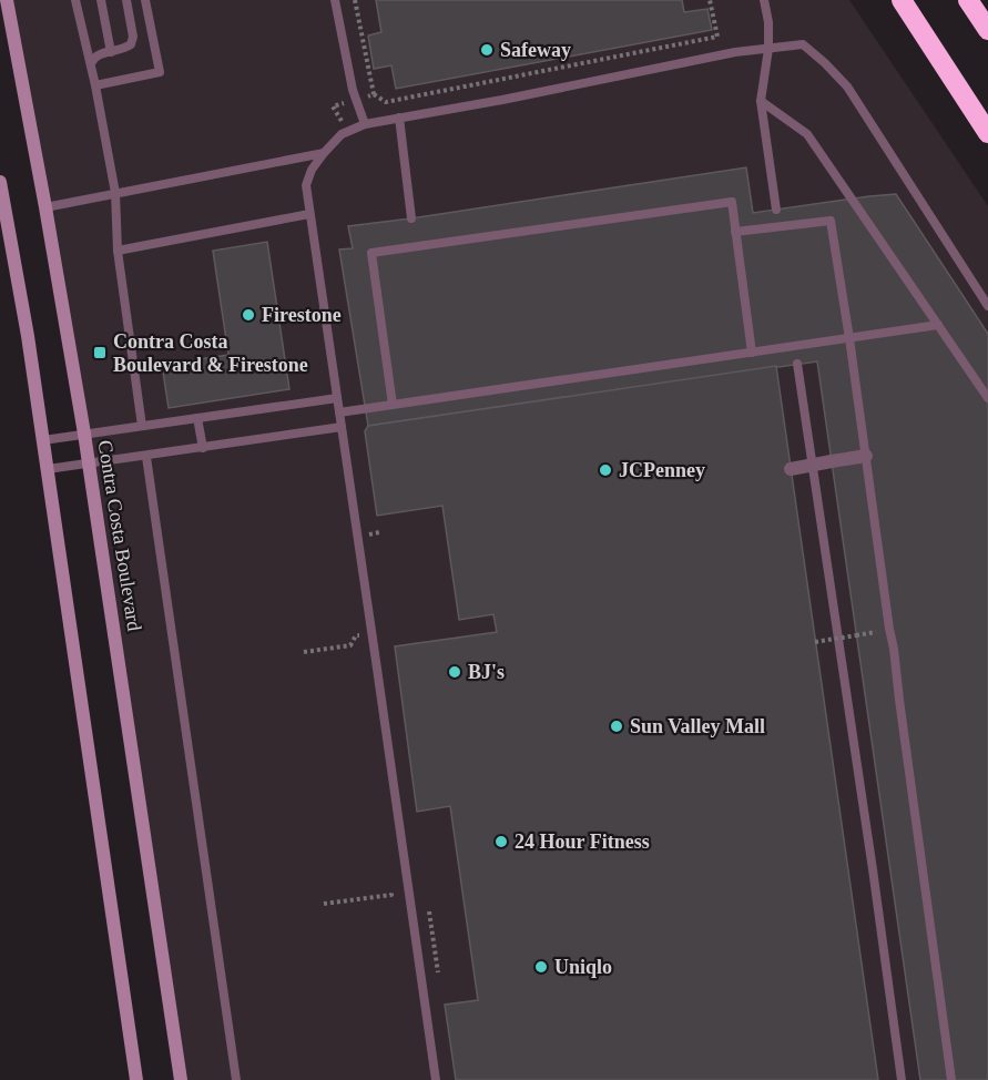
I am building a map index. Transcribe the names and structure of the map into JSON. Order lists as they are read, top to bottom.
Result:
{
  "streets": {
    "main road": ["Contra Costa Boulevard"]
  },
  "places": {
    "other": [
      "Safeway",
      "Firestone",
      "JCPenney",
      "BJ's",
      "Sun Valley Mall",
      "24 Hour Fitness",
      "Uniqlo"
    ],
    "transit": ["Contra Costa Boulevard & Firestone"]
  }
}
